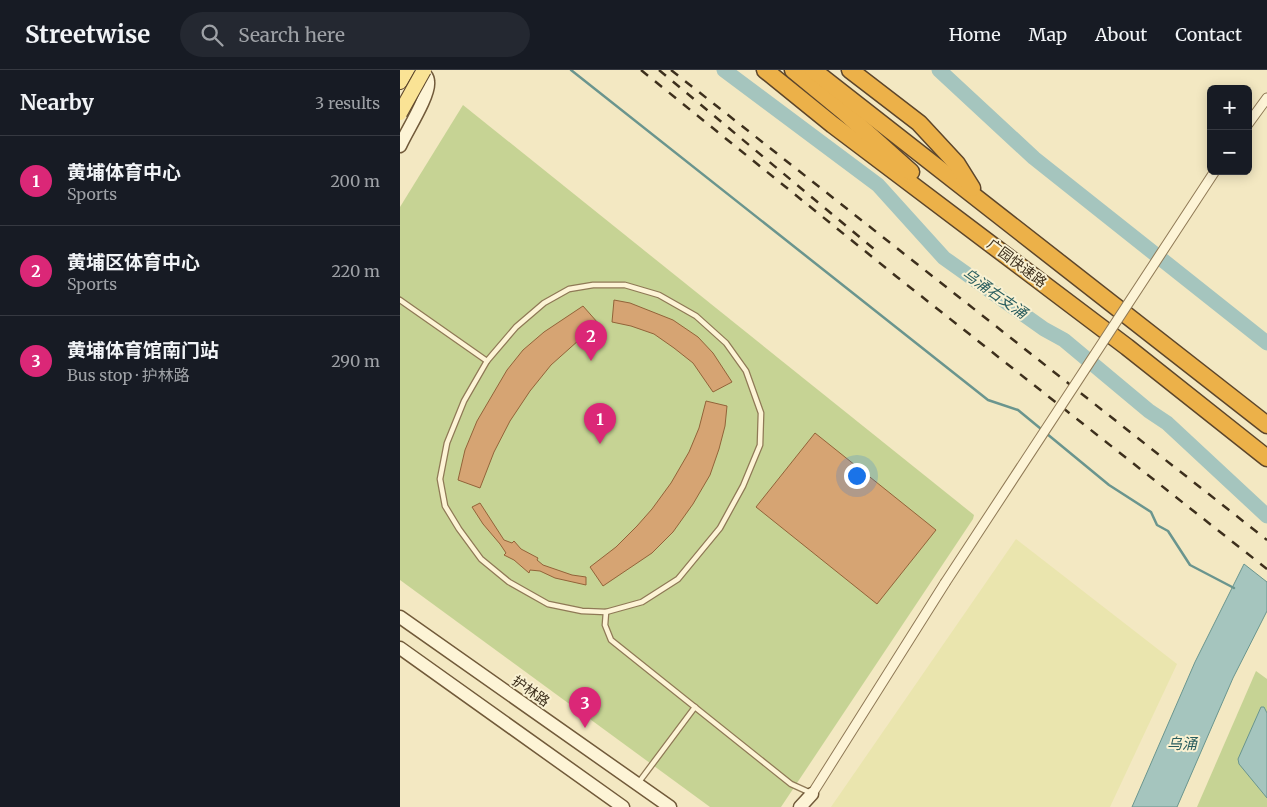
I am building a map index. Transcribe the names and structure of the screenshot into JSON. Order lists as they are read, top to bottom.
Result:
{
  "streets": {
    "highway": ["广园快速路"],
    "main road": ["护林路"]
  },
  "water": ["乌涌右支涌", "乌涌"],
  "page": {
    "header": "Streetwise",
    "search": "Search here",
    "nav": [
      "Home",
      "Map",
      "About",
      "Contact"
    ],
    "heading": ["Nearby", "3 results"],
    "map_buttons": ["+", "−"],
    "list": [
      {
        "mark": "1",
        "name": "黄埔体育中心",
        "note": "Sports",
        "value": "200 m"
      },
      {
        "mark": "2",
        "name": "黄埔区体育中心",
        "note": "Sports",
        "value": "220 m"
      },
      {
        "mark": "3",
        "name": "黄埔体育馆南门站",
        "note": "Bus stop · 护林路",
        "value": "290 m"
      }
    ],
    "pins": ["2", "1", "3"]
  }
}
